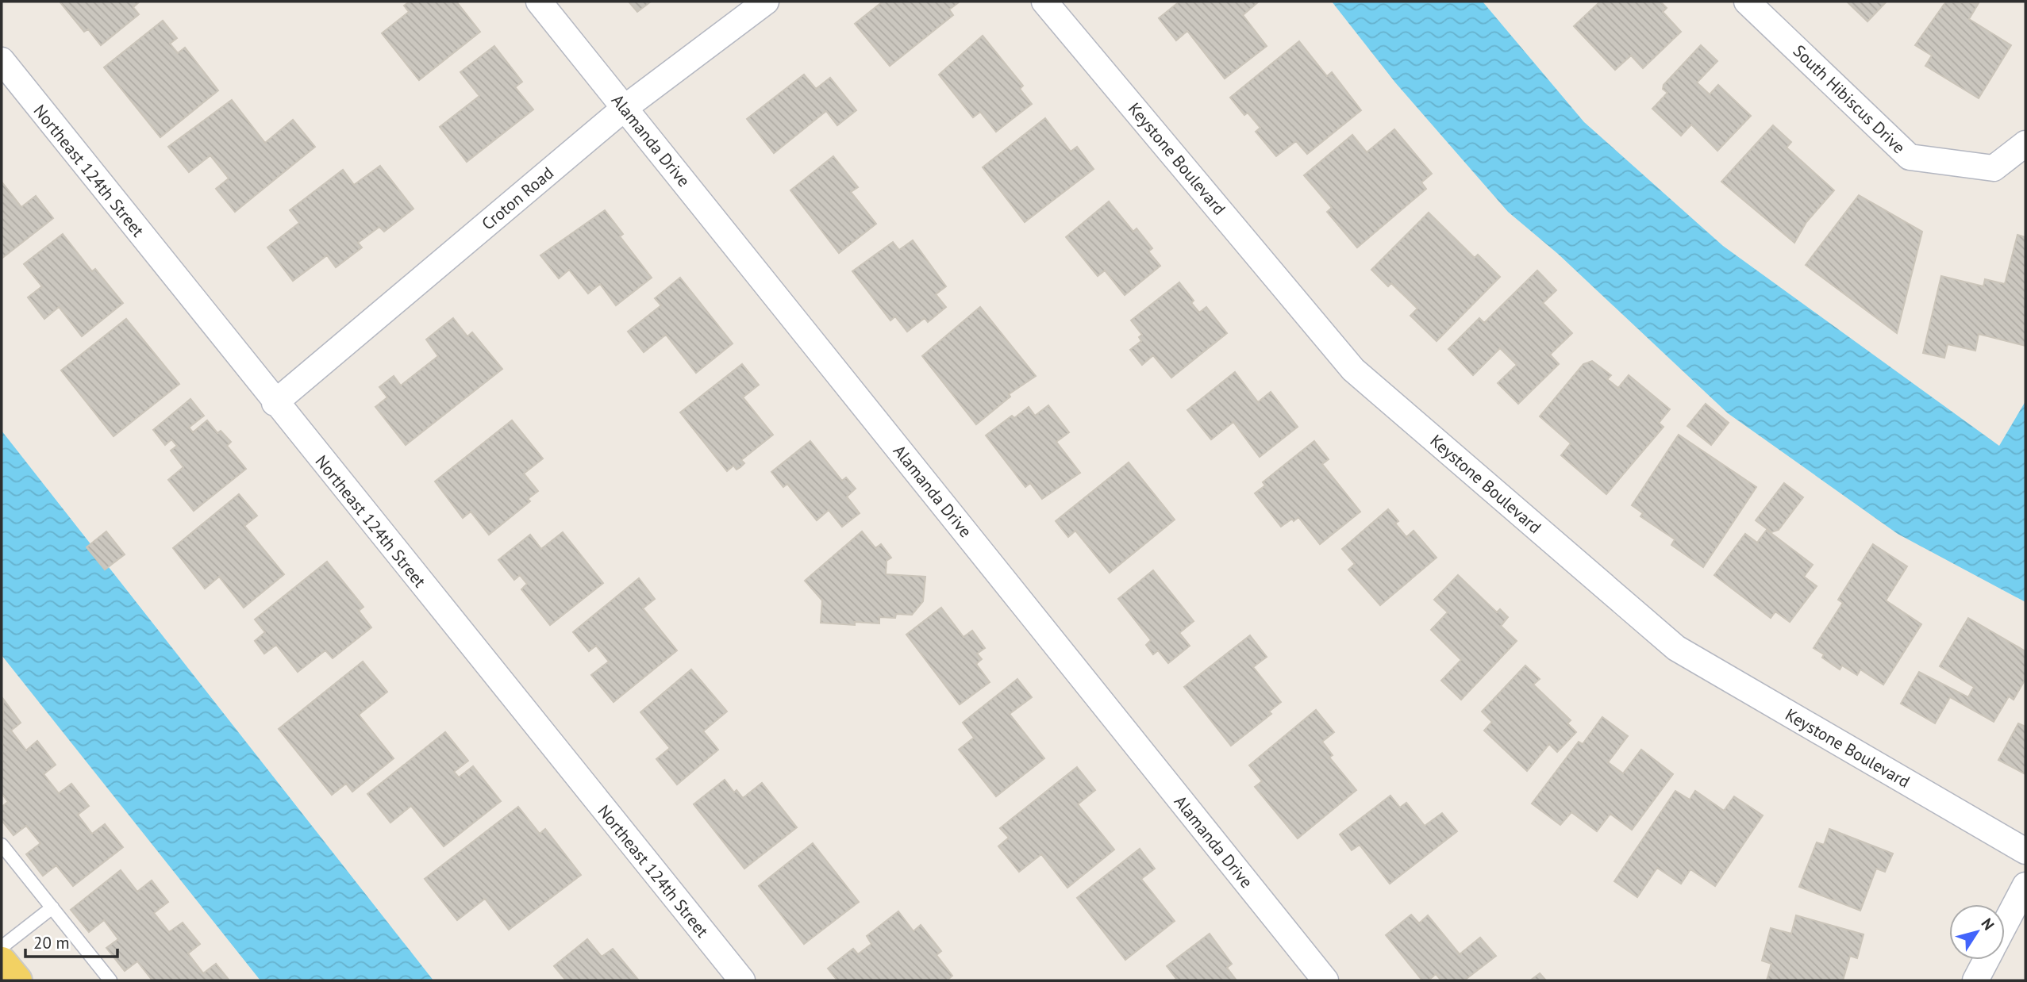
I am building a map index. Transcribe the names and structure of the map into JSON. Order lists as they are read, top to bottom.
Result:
{
  "streets": {
    "street": [
      "South Hibiscus Drive",
      "Alamanda Drive",
      "Keystone Boulevard",
      "Northeast 124th Street",
      "Croton Road"
    ]
  },
  "crossings": [
    ["Alamanda Drive", "Croton Road"],
    ["Northeast 124th Street", "Croton Road"]
  ],
  "scale_bar": "20 m",
  "north": "top right"
}
